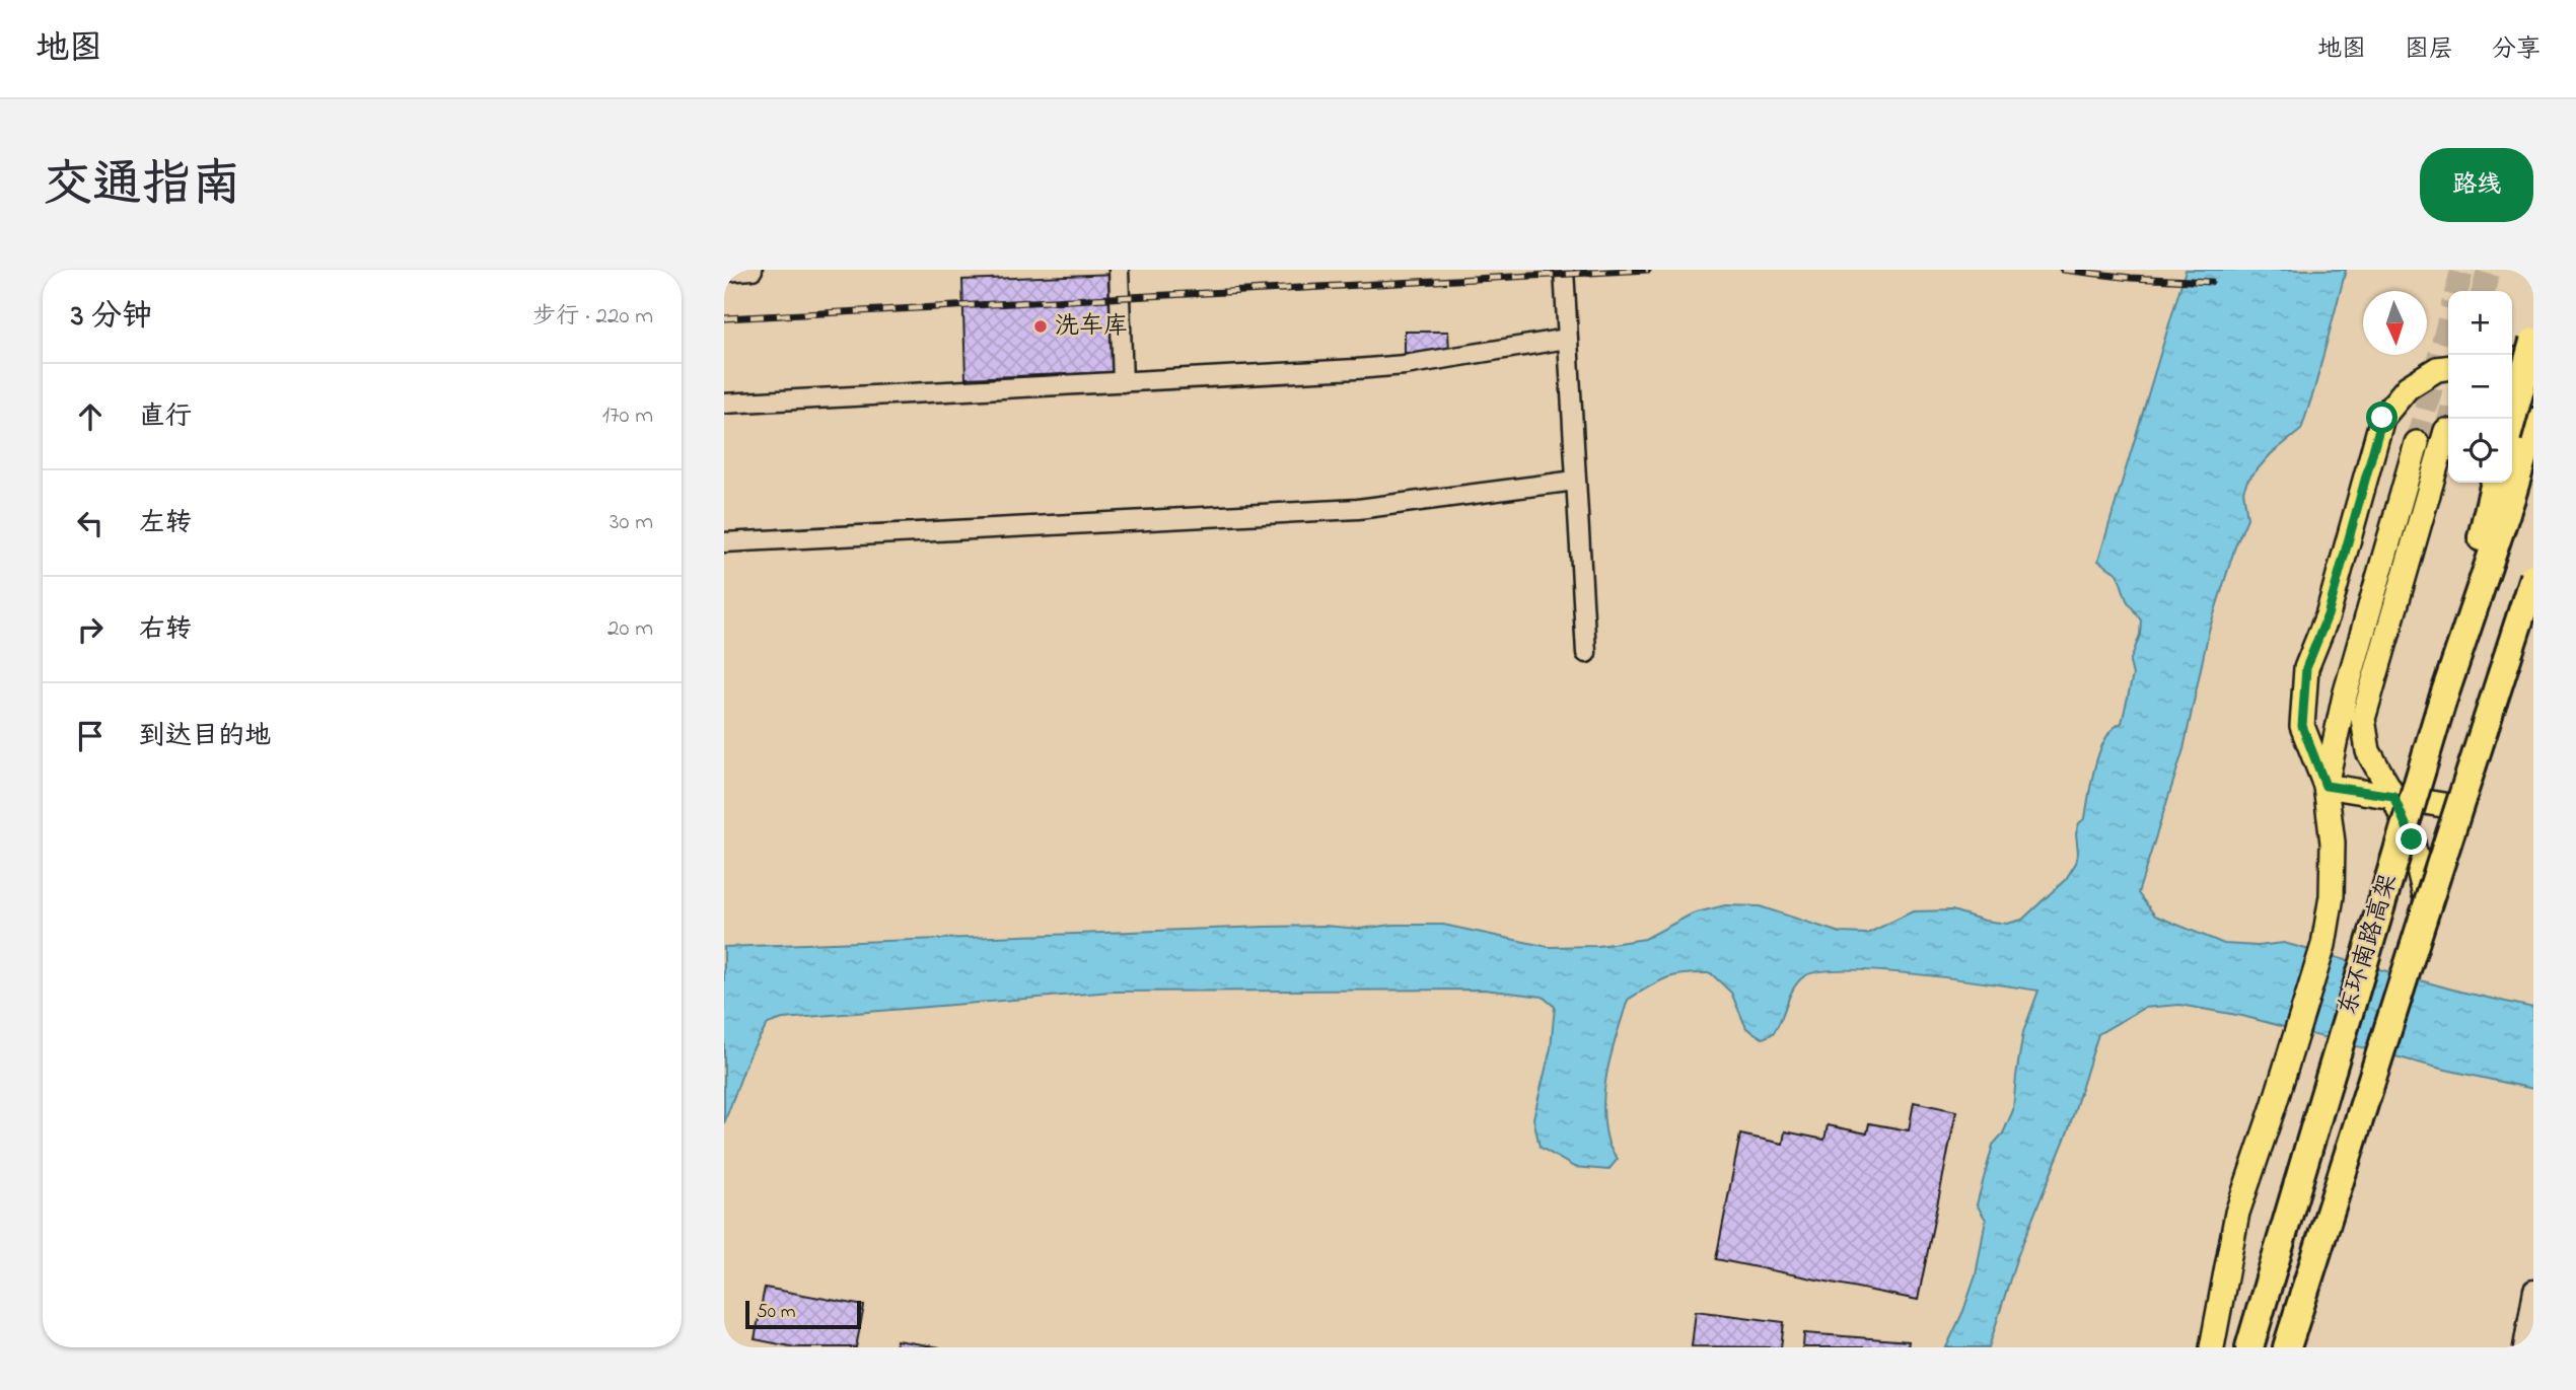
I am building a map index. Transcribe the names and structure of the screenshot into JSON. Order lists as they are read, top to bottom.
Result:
{
  "streets": {
    "highway": ["东环南路高架"]
  },
  "places": ["洗车库"],
  "scale_bar": "50 m",
  "north": "bottom",
  "page": {
    "header": "地图",
    "nav": ["地图", "图层", "分享"],
    "title": "交通指南",
    "buttons": "路线",
    "heading": ["3 分钟", "步行 · 220 m"],
    "map_buttons": ["+", "−"],
    "list": [
      ["直行", "170 m"],
      ["左转", "30 m"],
      ["右转", "20 m"],
      "到达目的地"
    ],
    "scale": "50 m"
  }
}
